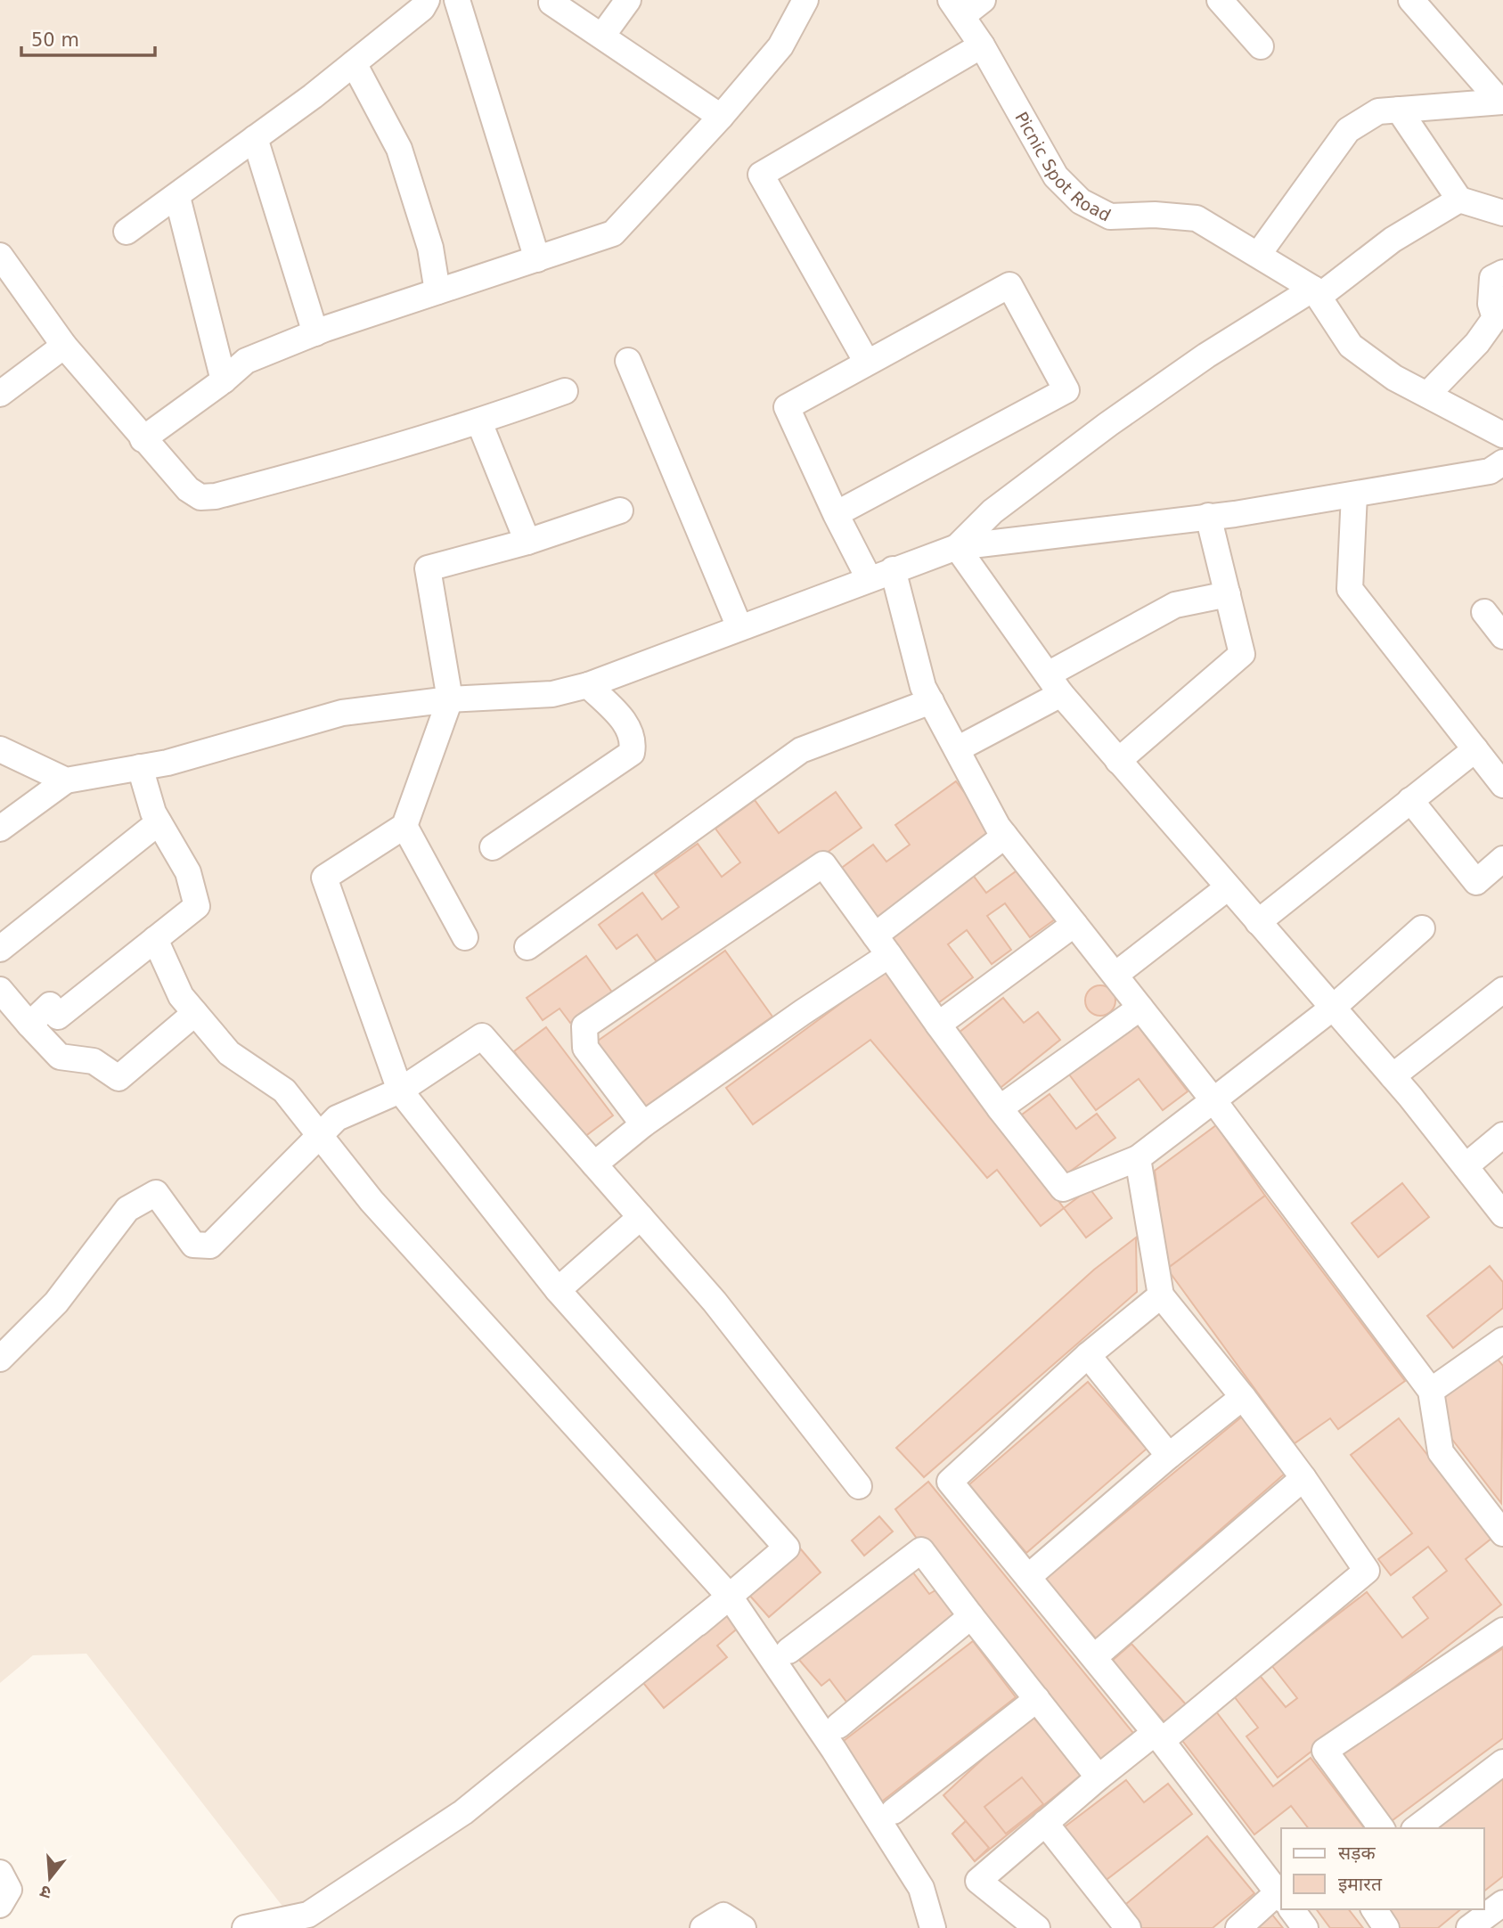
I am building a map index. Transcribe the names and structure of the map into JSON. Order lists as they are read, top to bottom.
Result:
{
  "streets": {
    "street": ["Picnic Spot Road"]
  },
  "legend": ["सड़क", "इमारत"],
  "scale_bar": "50 m",
  "north": "bottom"
}
